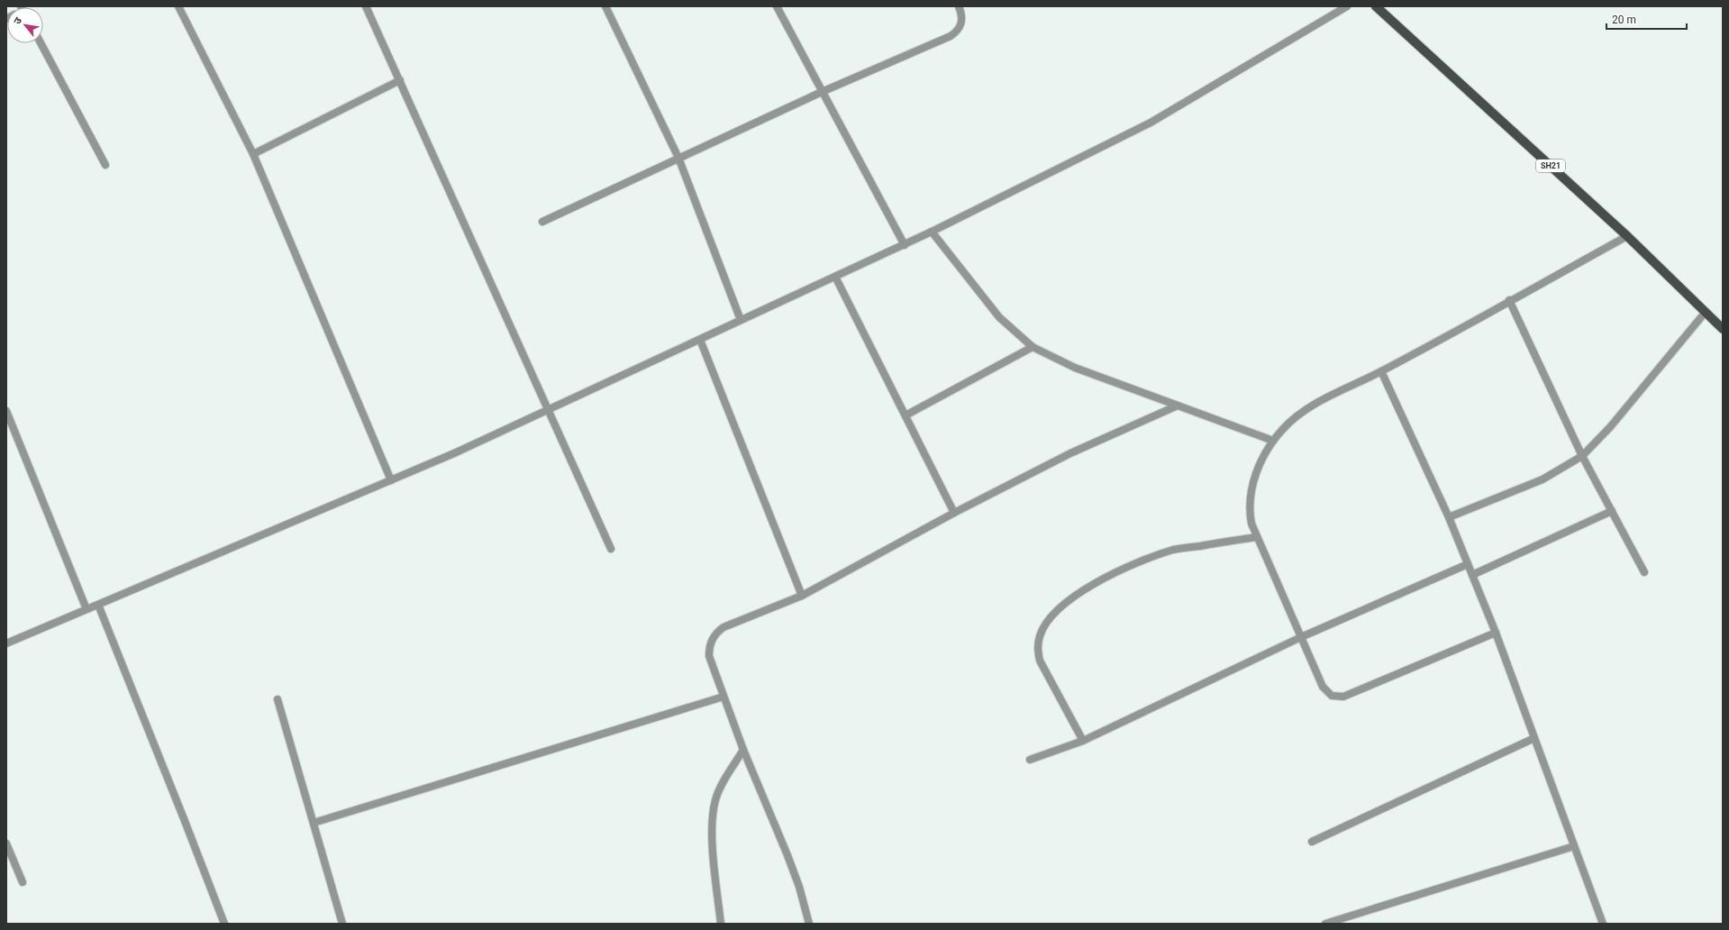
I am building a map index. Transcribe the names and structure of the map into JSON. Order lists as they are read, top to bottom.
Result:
{
  "streets": {
    "main road": ["SH21"]
  },
  "scale_bar": "20 m",
  "north": "top left"
}
